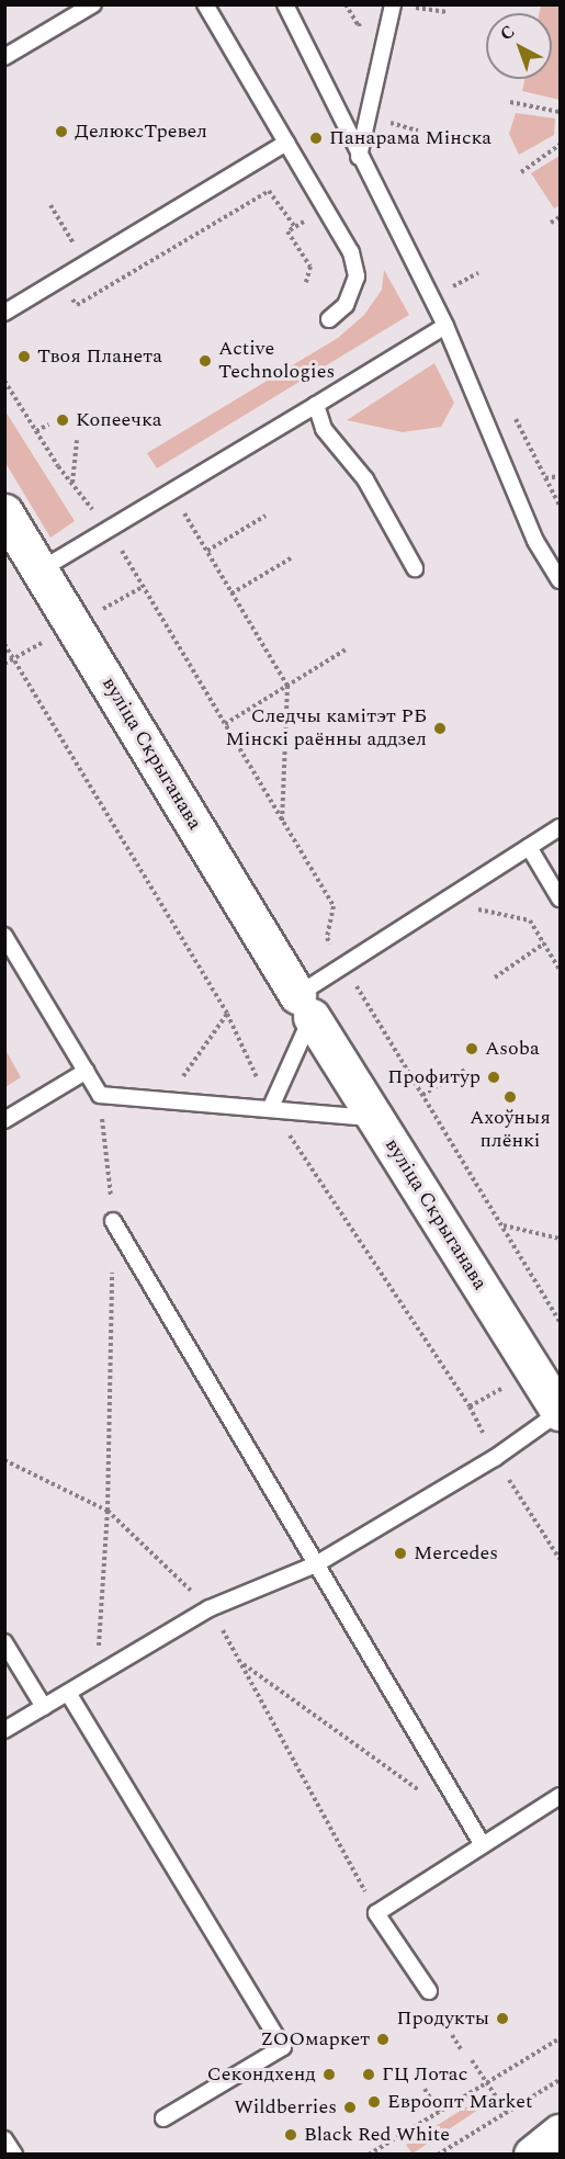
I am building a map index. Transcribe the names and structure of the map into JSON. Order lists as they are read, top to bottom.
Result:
{
  "streets": {
    "street": ["вуліца Скрыганава"]
  },
  "places": [
    "ДелюксТревел",
    "Панарама Мінска",
    "Твоя Планета",
    "Active Technologies",
    "Копеечка",
    "Следчы камітэт РБ Мінскі раённы аддзел",
    "Asoba",
    "Профитур",
    "Ахоўныя плёнкі",
    "Mercedes",
    "Продукты",
    "ZOOмаркет",
    "Секондхенд",
    "ГЦ Лотас",
    "Евроопт Market",
    "Wildberries",
    "Black Red White"
  ],
  "north": "top left"
}
